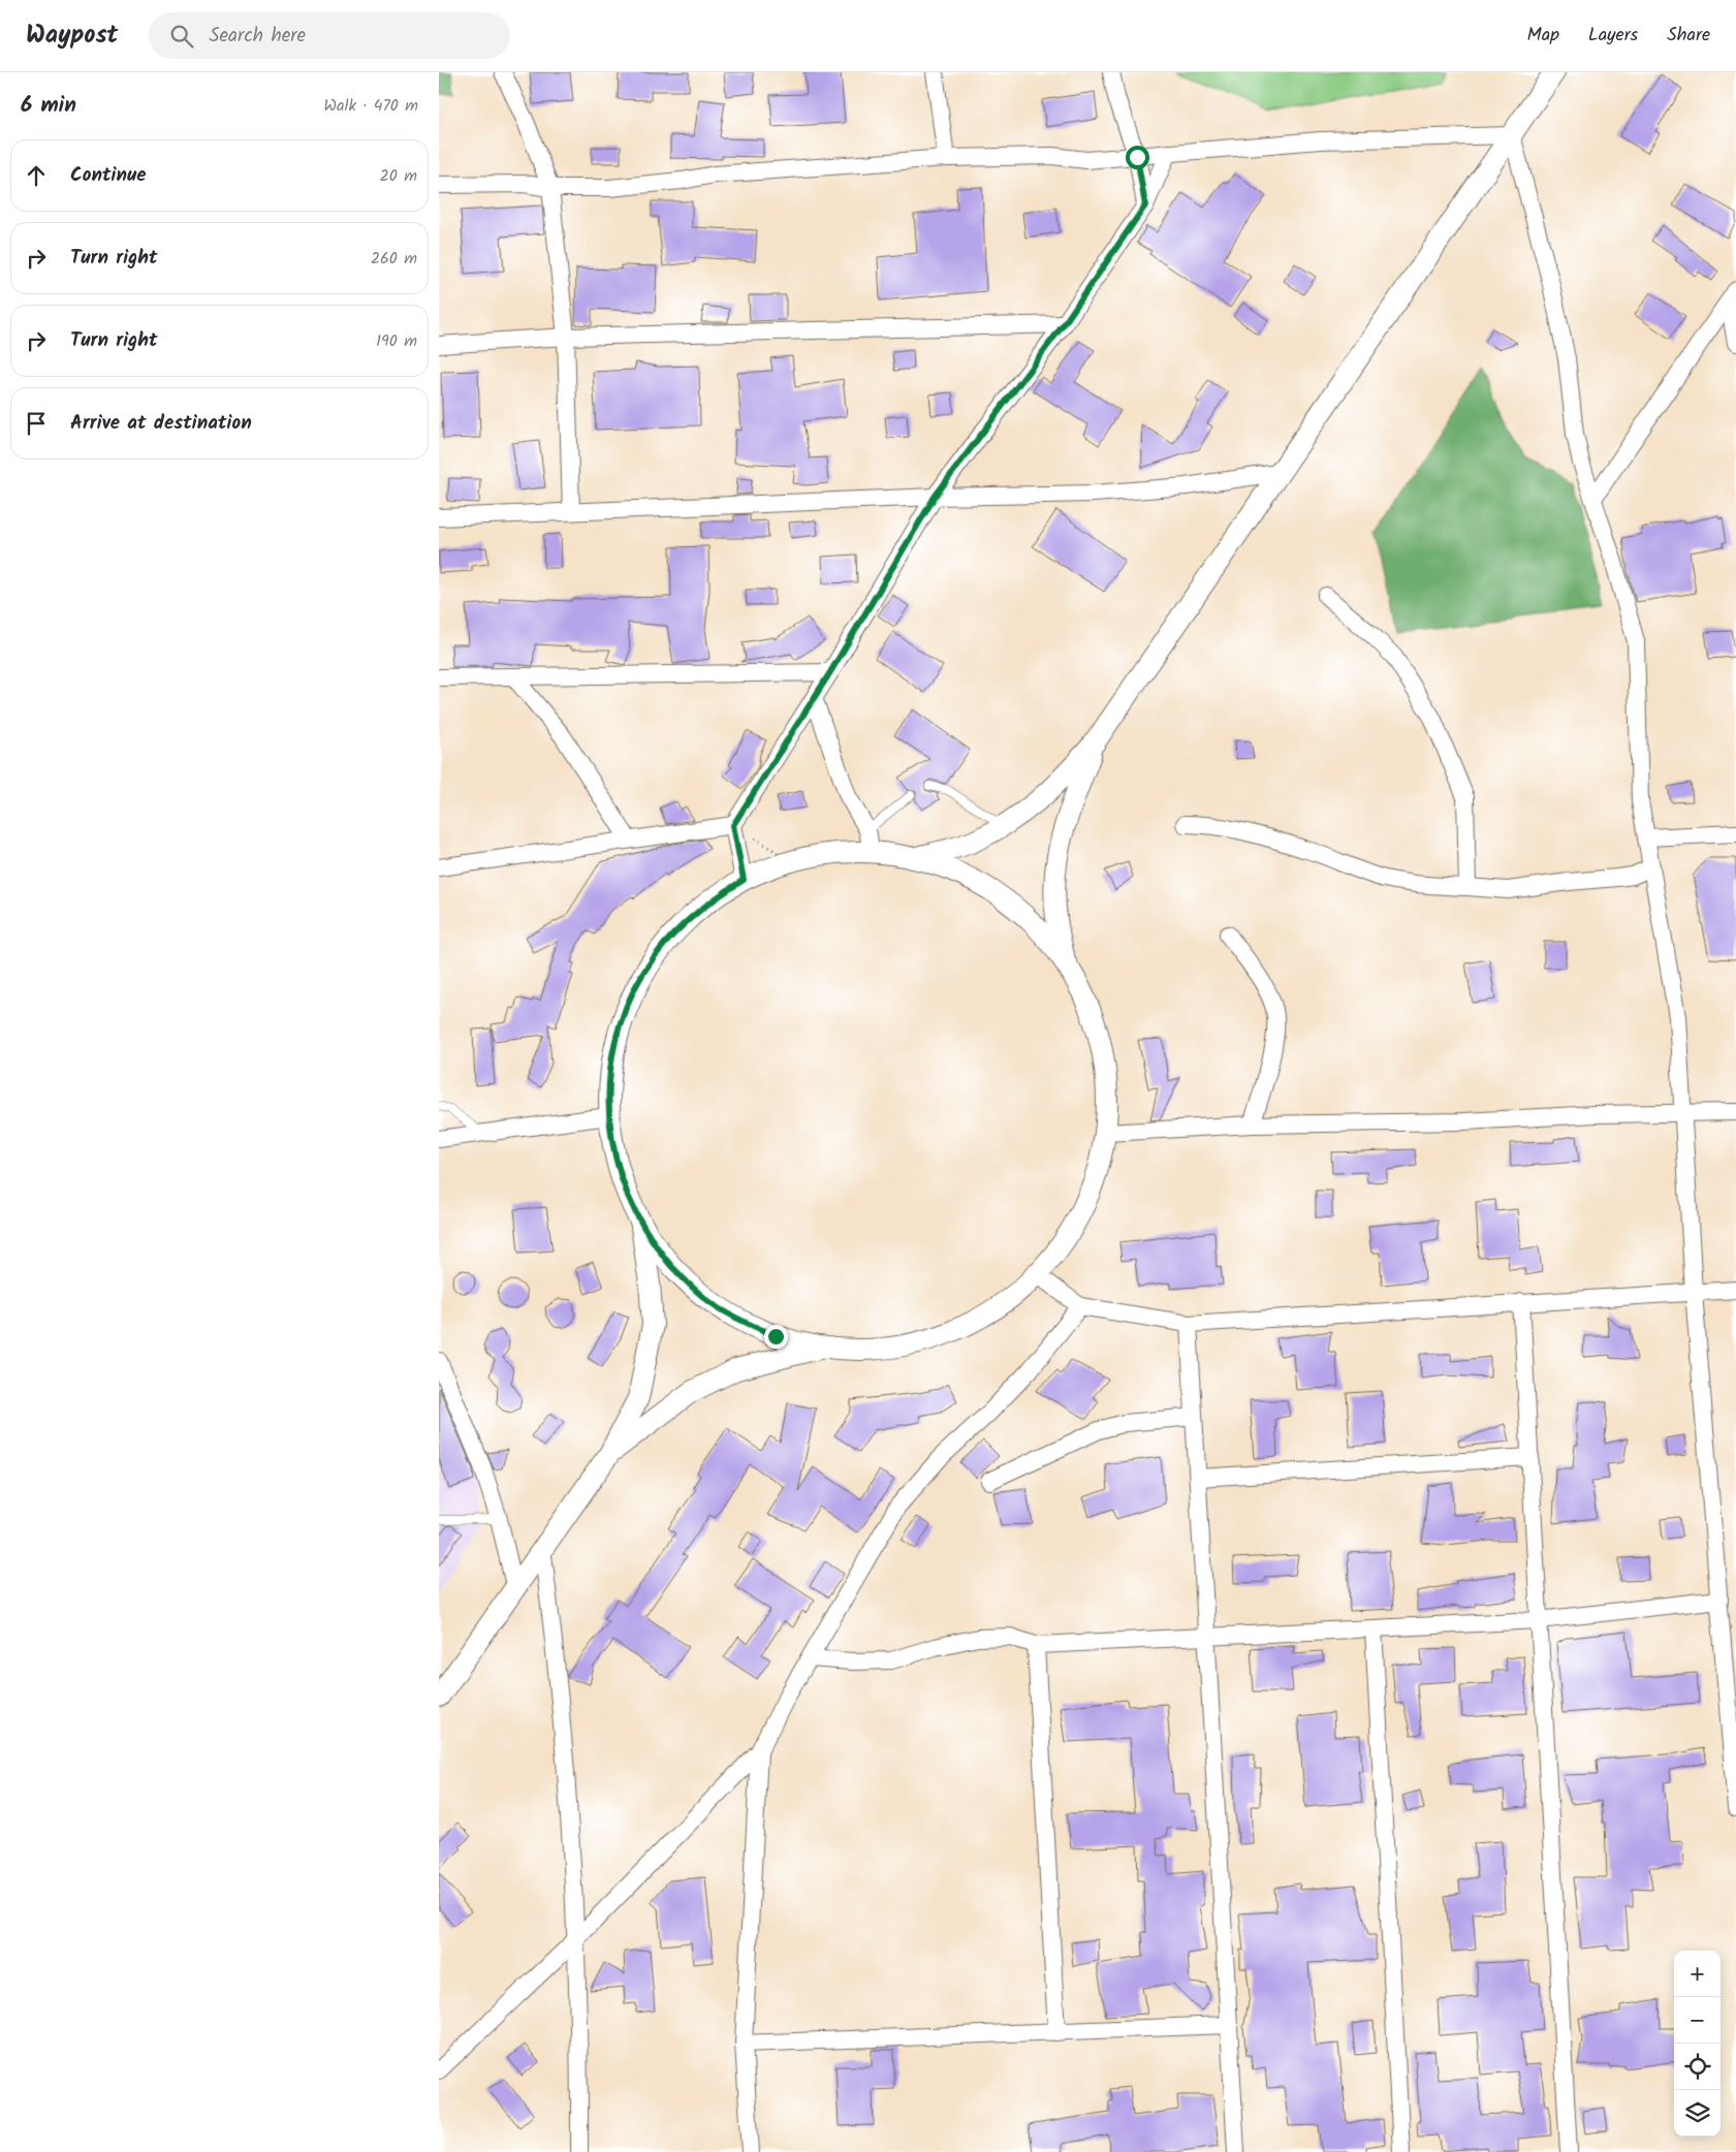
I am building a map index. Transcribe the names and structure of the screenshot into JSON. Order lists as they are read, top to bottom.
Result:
{
  "page": {
    "header": "Waypost",
    "search": "Search here",
    "nav": ["Map", "Layers", "Share"],
    "heading": ["6 min", "Walk · 470 m"],
    "list": [
      ["Continue", "20 m"],
      ["Turn right", "260 m"],
      ["Turn right", "190 m"],
      "Arrive at destination"
    ],
    "map_buttons": ["+", "−"]
  }
}
